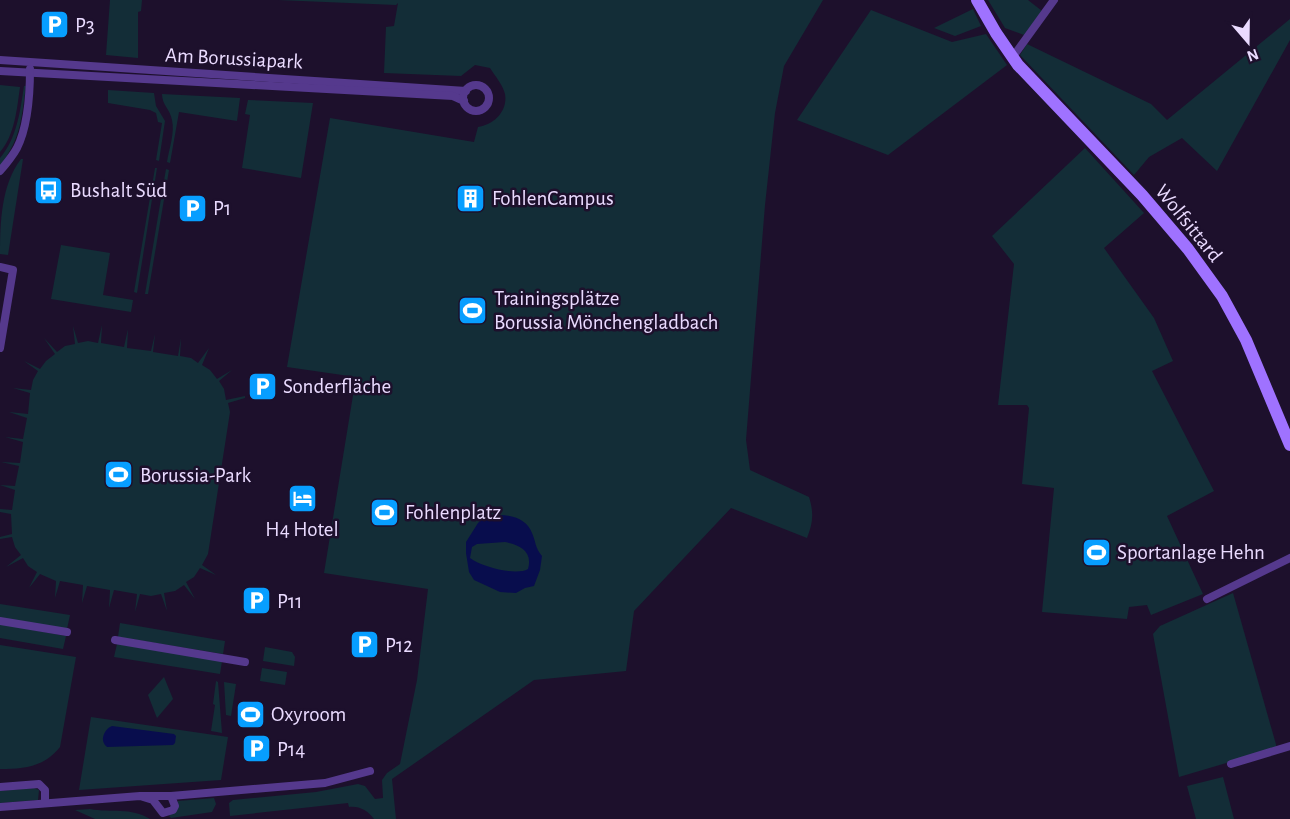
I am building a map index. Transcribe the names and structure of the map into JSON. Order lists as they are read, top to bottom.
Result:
{
  "streets": {
    "street": ["Am Borussiapark", "Wolfsittard"]
  },
  "places": {
    "parking": [
      "P3",
      "P1",
      "Sonderfläche",
      "P11",
      "P12",
      "P14"
    ],
    "bus stop": ["Bushalt Süd"],
    "building": ["FohlenCampus"],
    "sports": [
      "Trainingsplätze Borussia Mönchengladbach",
      "Borussia-Park",
      "Fohlenplatz",
      "Sportanlage Hehn",
      "Oxyroom"
    ],
    "hotel": ["H4 Hotel"]
  },
  "north": "bottom"
}
